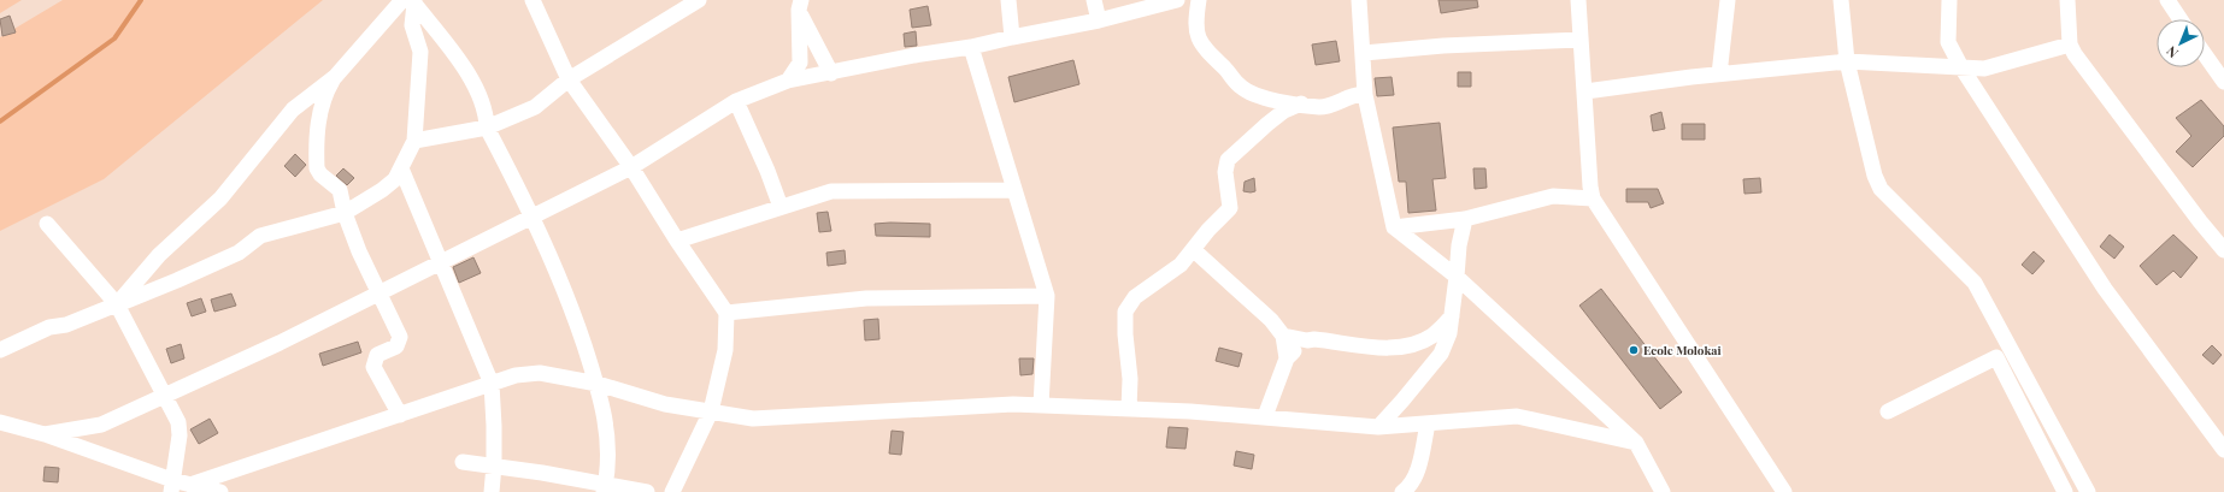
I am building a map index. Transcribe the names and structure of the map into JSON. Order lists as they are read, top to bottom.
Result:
{
  "places": ["Ecole Molokai"],
  "north": "bottom left"
}
